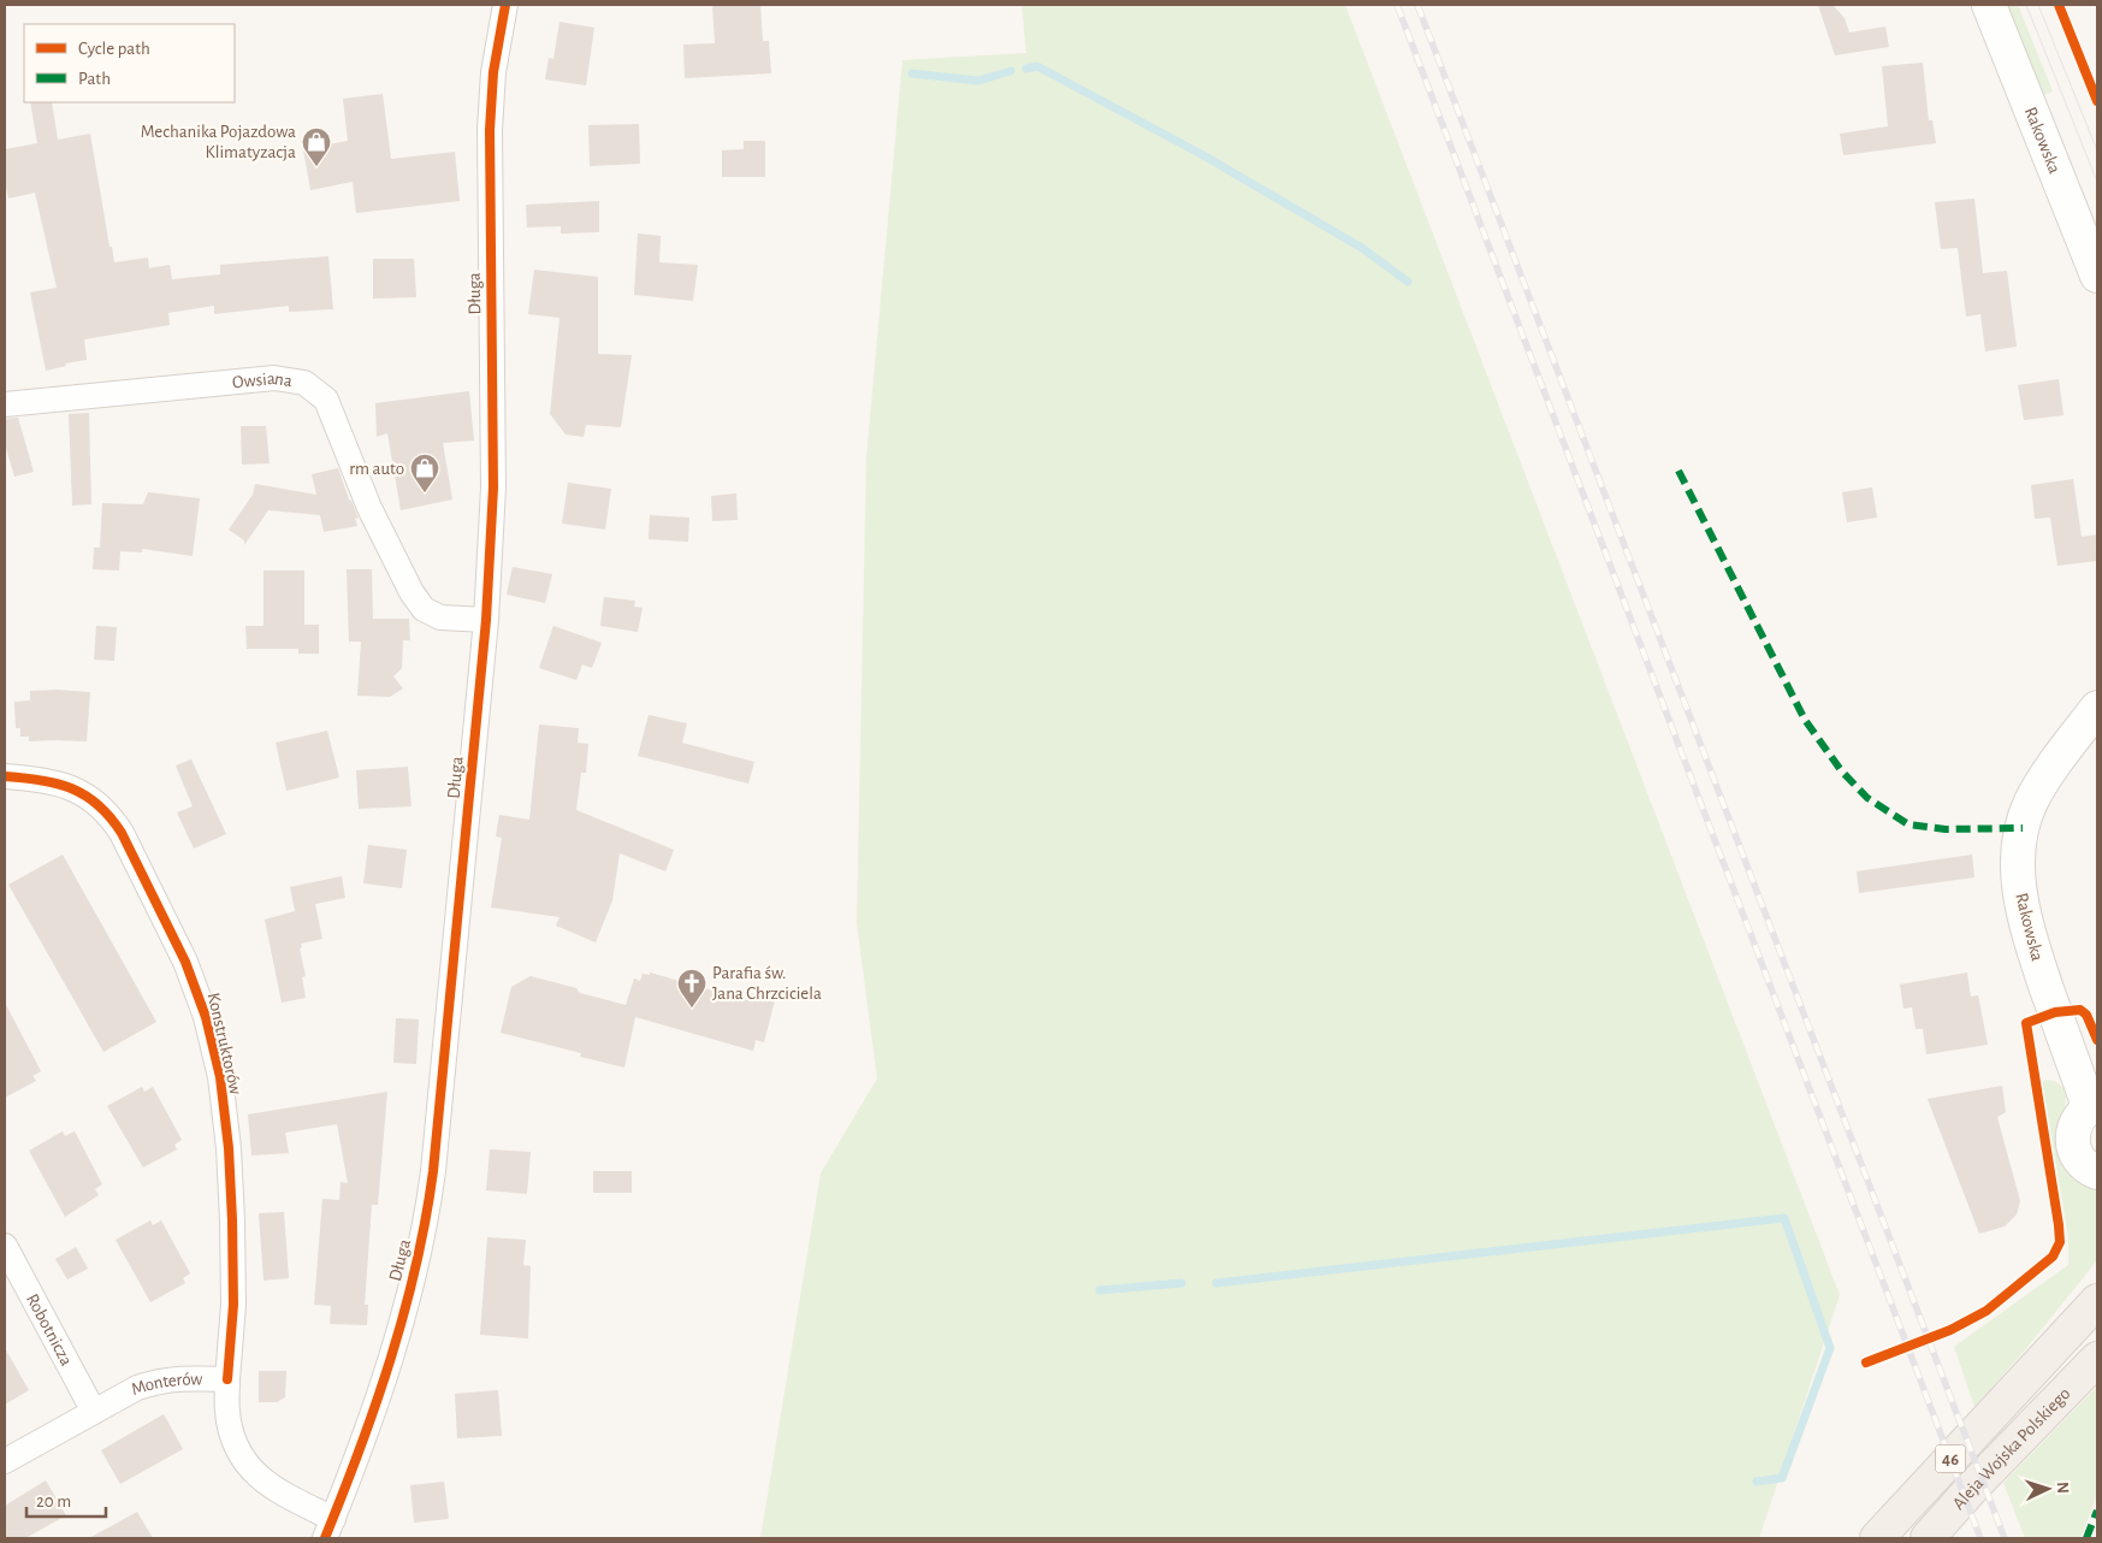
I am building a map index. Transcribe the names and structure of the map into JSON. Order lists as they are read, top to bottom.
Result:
{
  "streets": {
    "main road": ["Aleja Wojska Polskiego", "46"],
    "street": [
      "Rakowska",
      "Długa",
      "Owsiana",
      "Konstruktorów",
      "Robotnicza",
      "Monterów"
    ]
  },
  "crossings": [
    ["Długa", "Owsiana"],
    ["Długa", "Monterów"],
    ["Konstruktorów", "Monterów"],
    ["Robotnicza", "Monterów"]
  ],
  "places": {
    "shop": ["Mechanika Pojazdowa Klimatyzacja", "rm auto"],
    "church": ["Parafia św. Jana Chrzciciela"]
  },
  "legend": ["Cycle path", "Path"],
  "scale_bar": "20 m",
  "north": "right"
}
